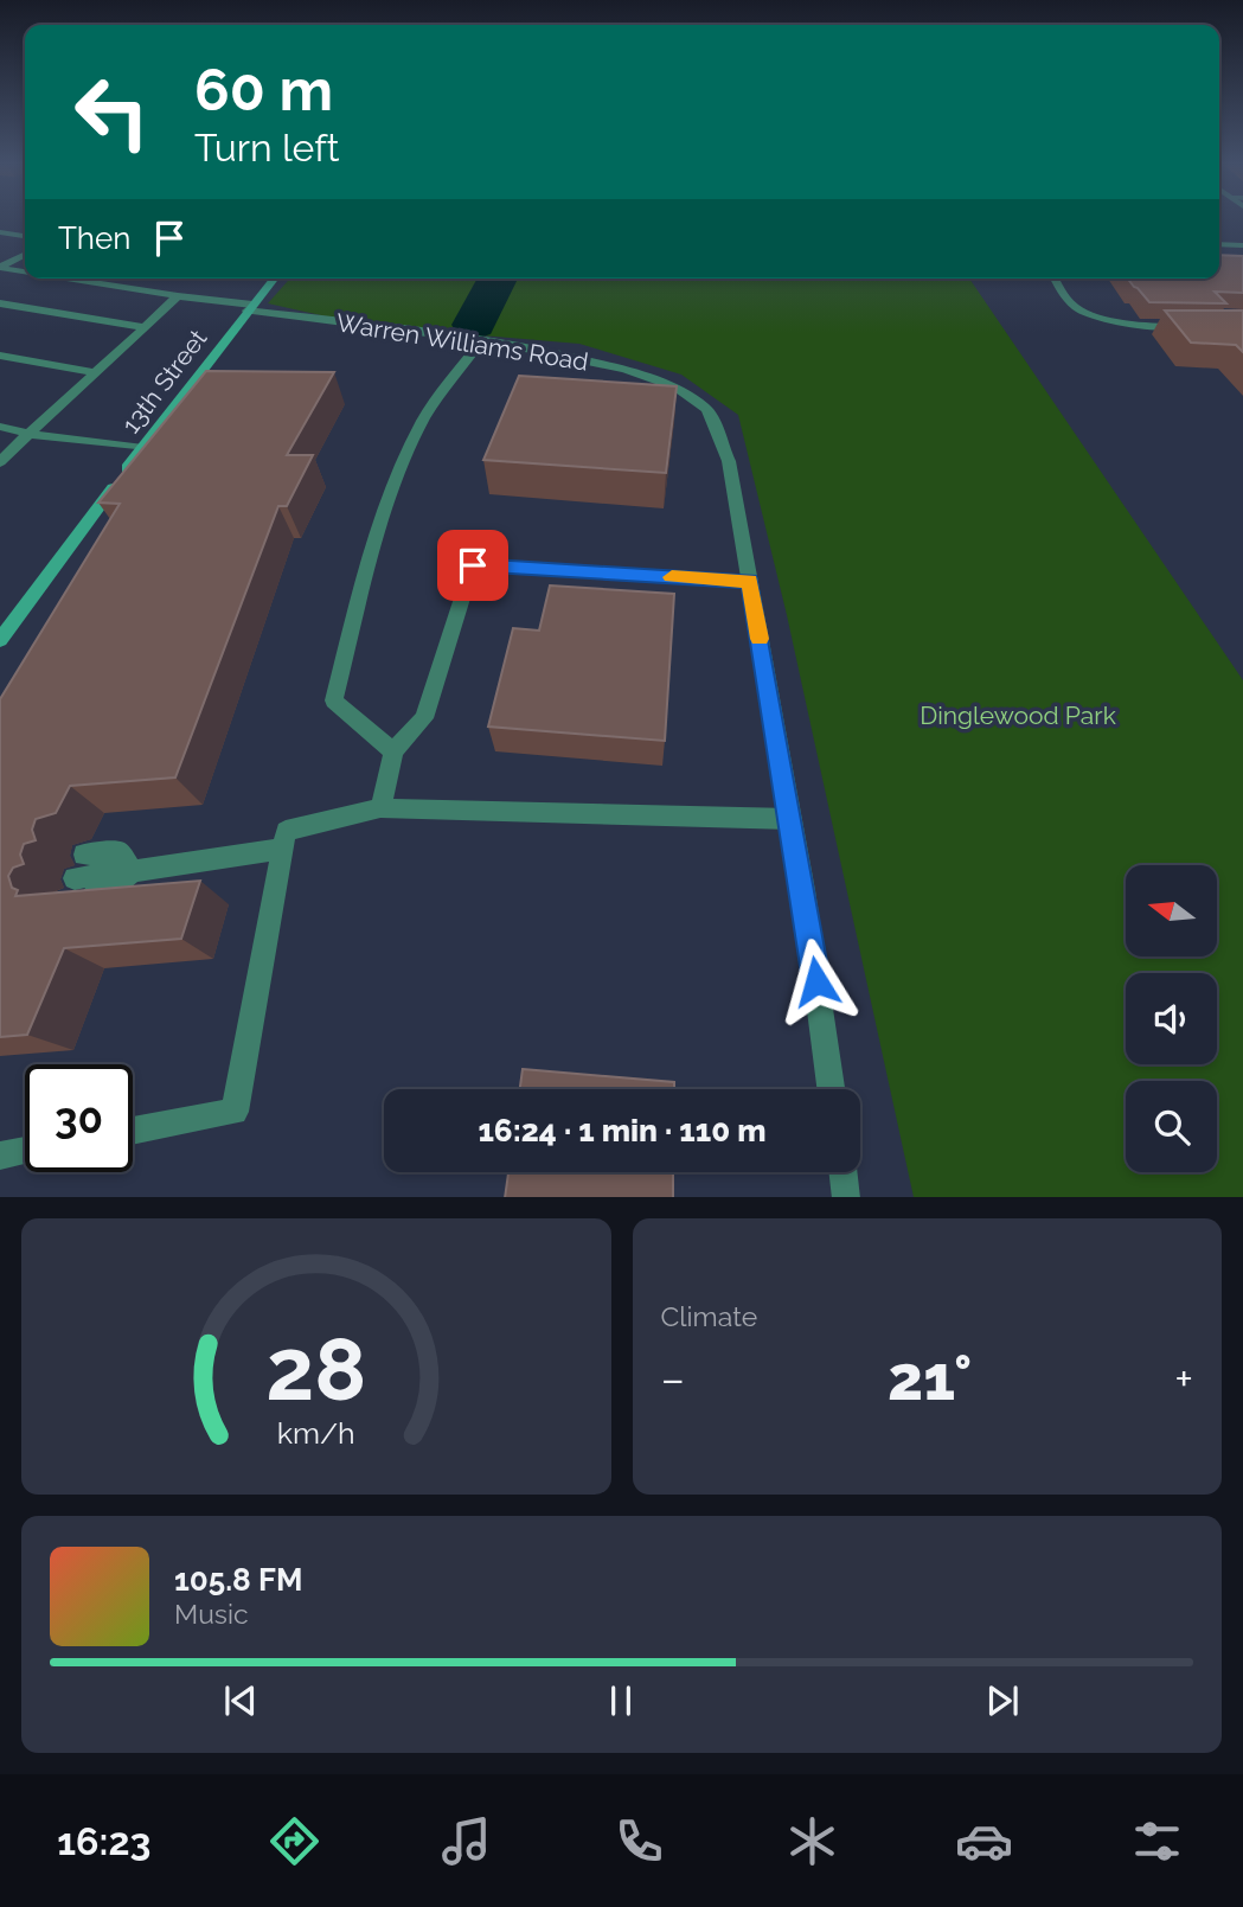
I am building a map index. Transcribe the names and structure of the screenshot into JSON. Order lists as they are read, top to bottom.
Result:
{
  "streets": {
    "main road": ["13th Street"],
    "street": ["Warren Williams Road"]
  },
  "crossings": [
    ["Warren Williams Road", "13th Street"]
  ],
  "parks": ["Dinglewood Park"],
  "north": "left",
  "page": {
    "turn": ["60 m", "Turn left"],
    "then": "Then",
    "limit": "30",
    "trip": "16:24 · 1 min · 110 m",
    "tile": "Climate",
    "heat": ["−", "21°", "+"],
    "song": ["105.8 FM", "Music"],
    "tabs": "16:23",
    "gauge": ["28", "km/h"]
  }
}
